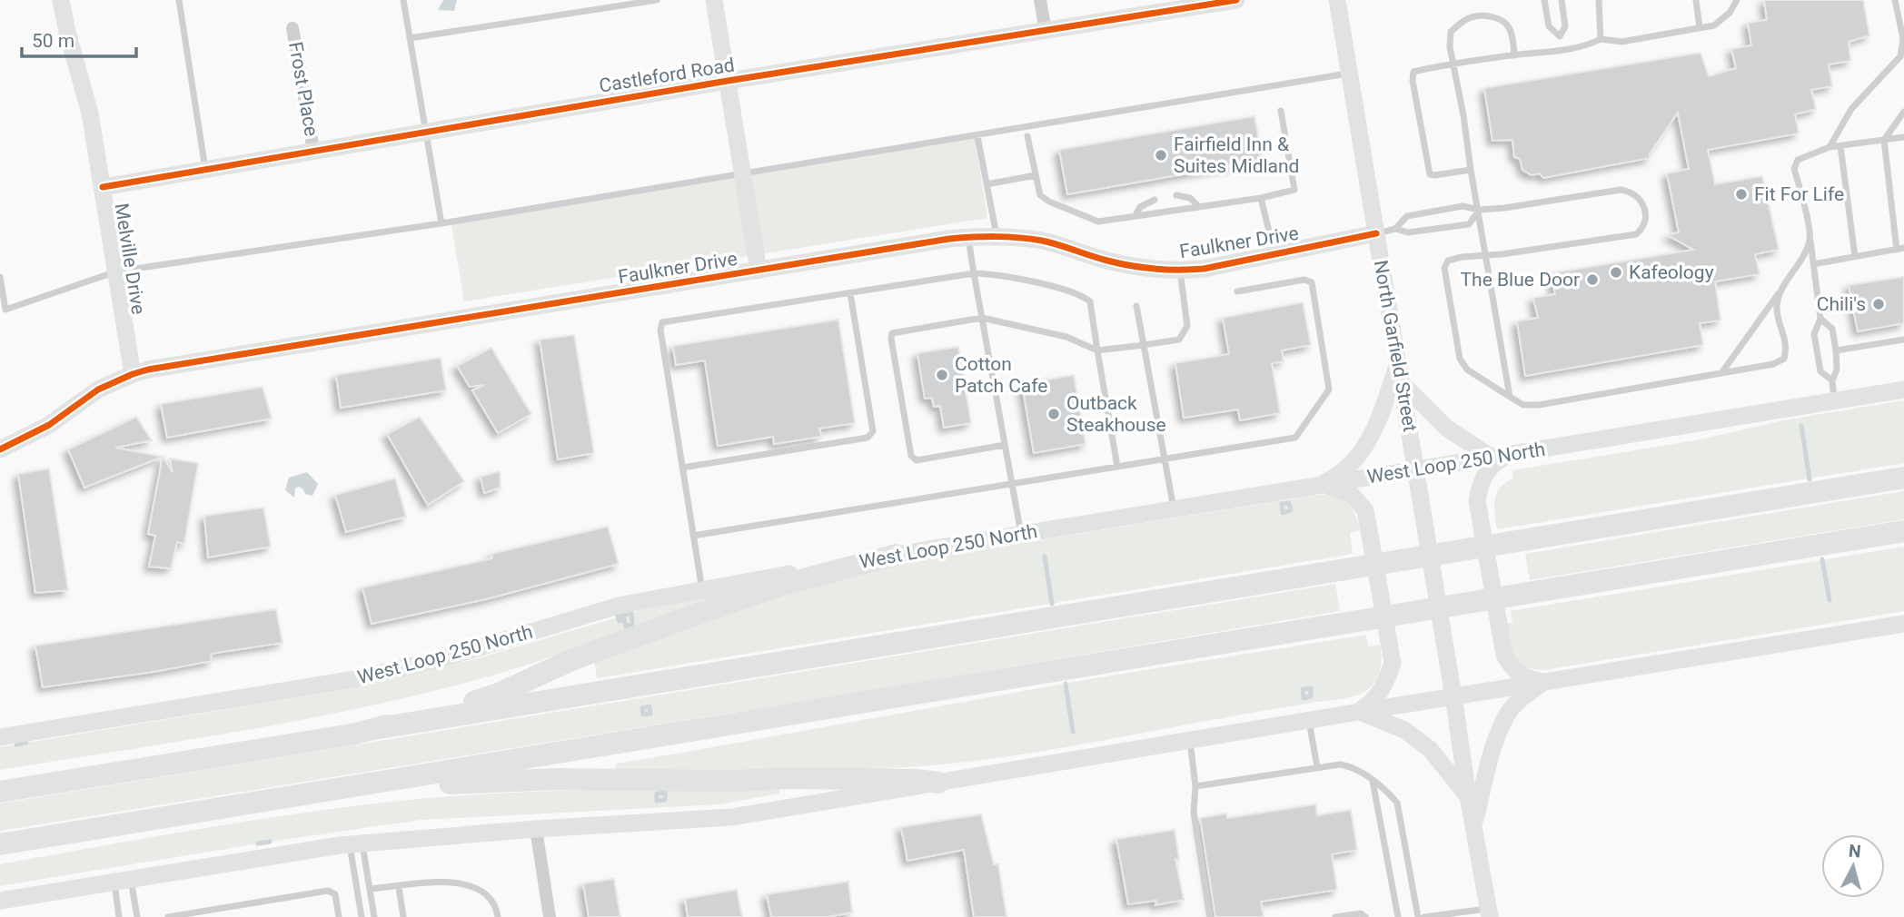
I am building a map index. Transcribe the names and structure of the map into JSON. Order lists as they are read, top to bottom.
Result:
{
  "streets": {
    "main road": [
      "Castleford Road",
      "Faulkner Drive",
      "Melville Drive",
      "North Garfield Street",
      "West Loop 250 North"
    ],
    "street": ["Frost Place"]
  },
  "crossings": [
    ["Castleford Road", "Frost Place"],
    ["Castleford Road", "Melville Drive"],
    ["Faulkner Drive", "Melville Drive"],
    ["Faulkner Drive", "North Garfield Street"],
    ["North Garfield Street", "West Loop 250 North"]
  ],
  "places": [
    "Fairfield Inn & Suites Midland",
    "Fit For Life",
    "Kafeology",
    "The Blue Door",
    "Chili's",
    "Cotton Patch Cafe",
    "Outback Steakhouse"
  ],
  "scale_bar": "50 m",
  "north": "top"
}
